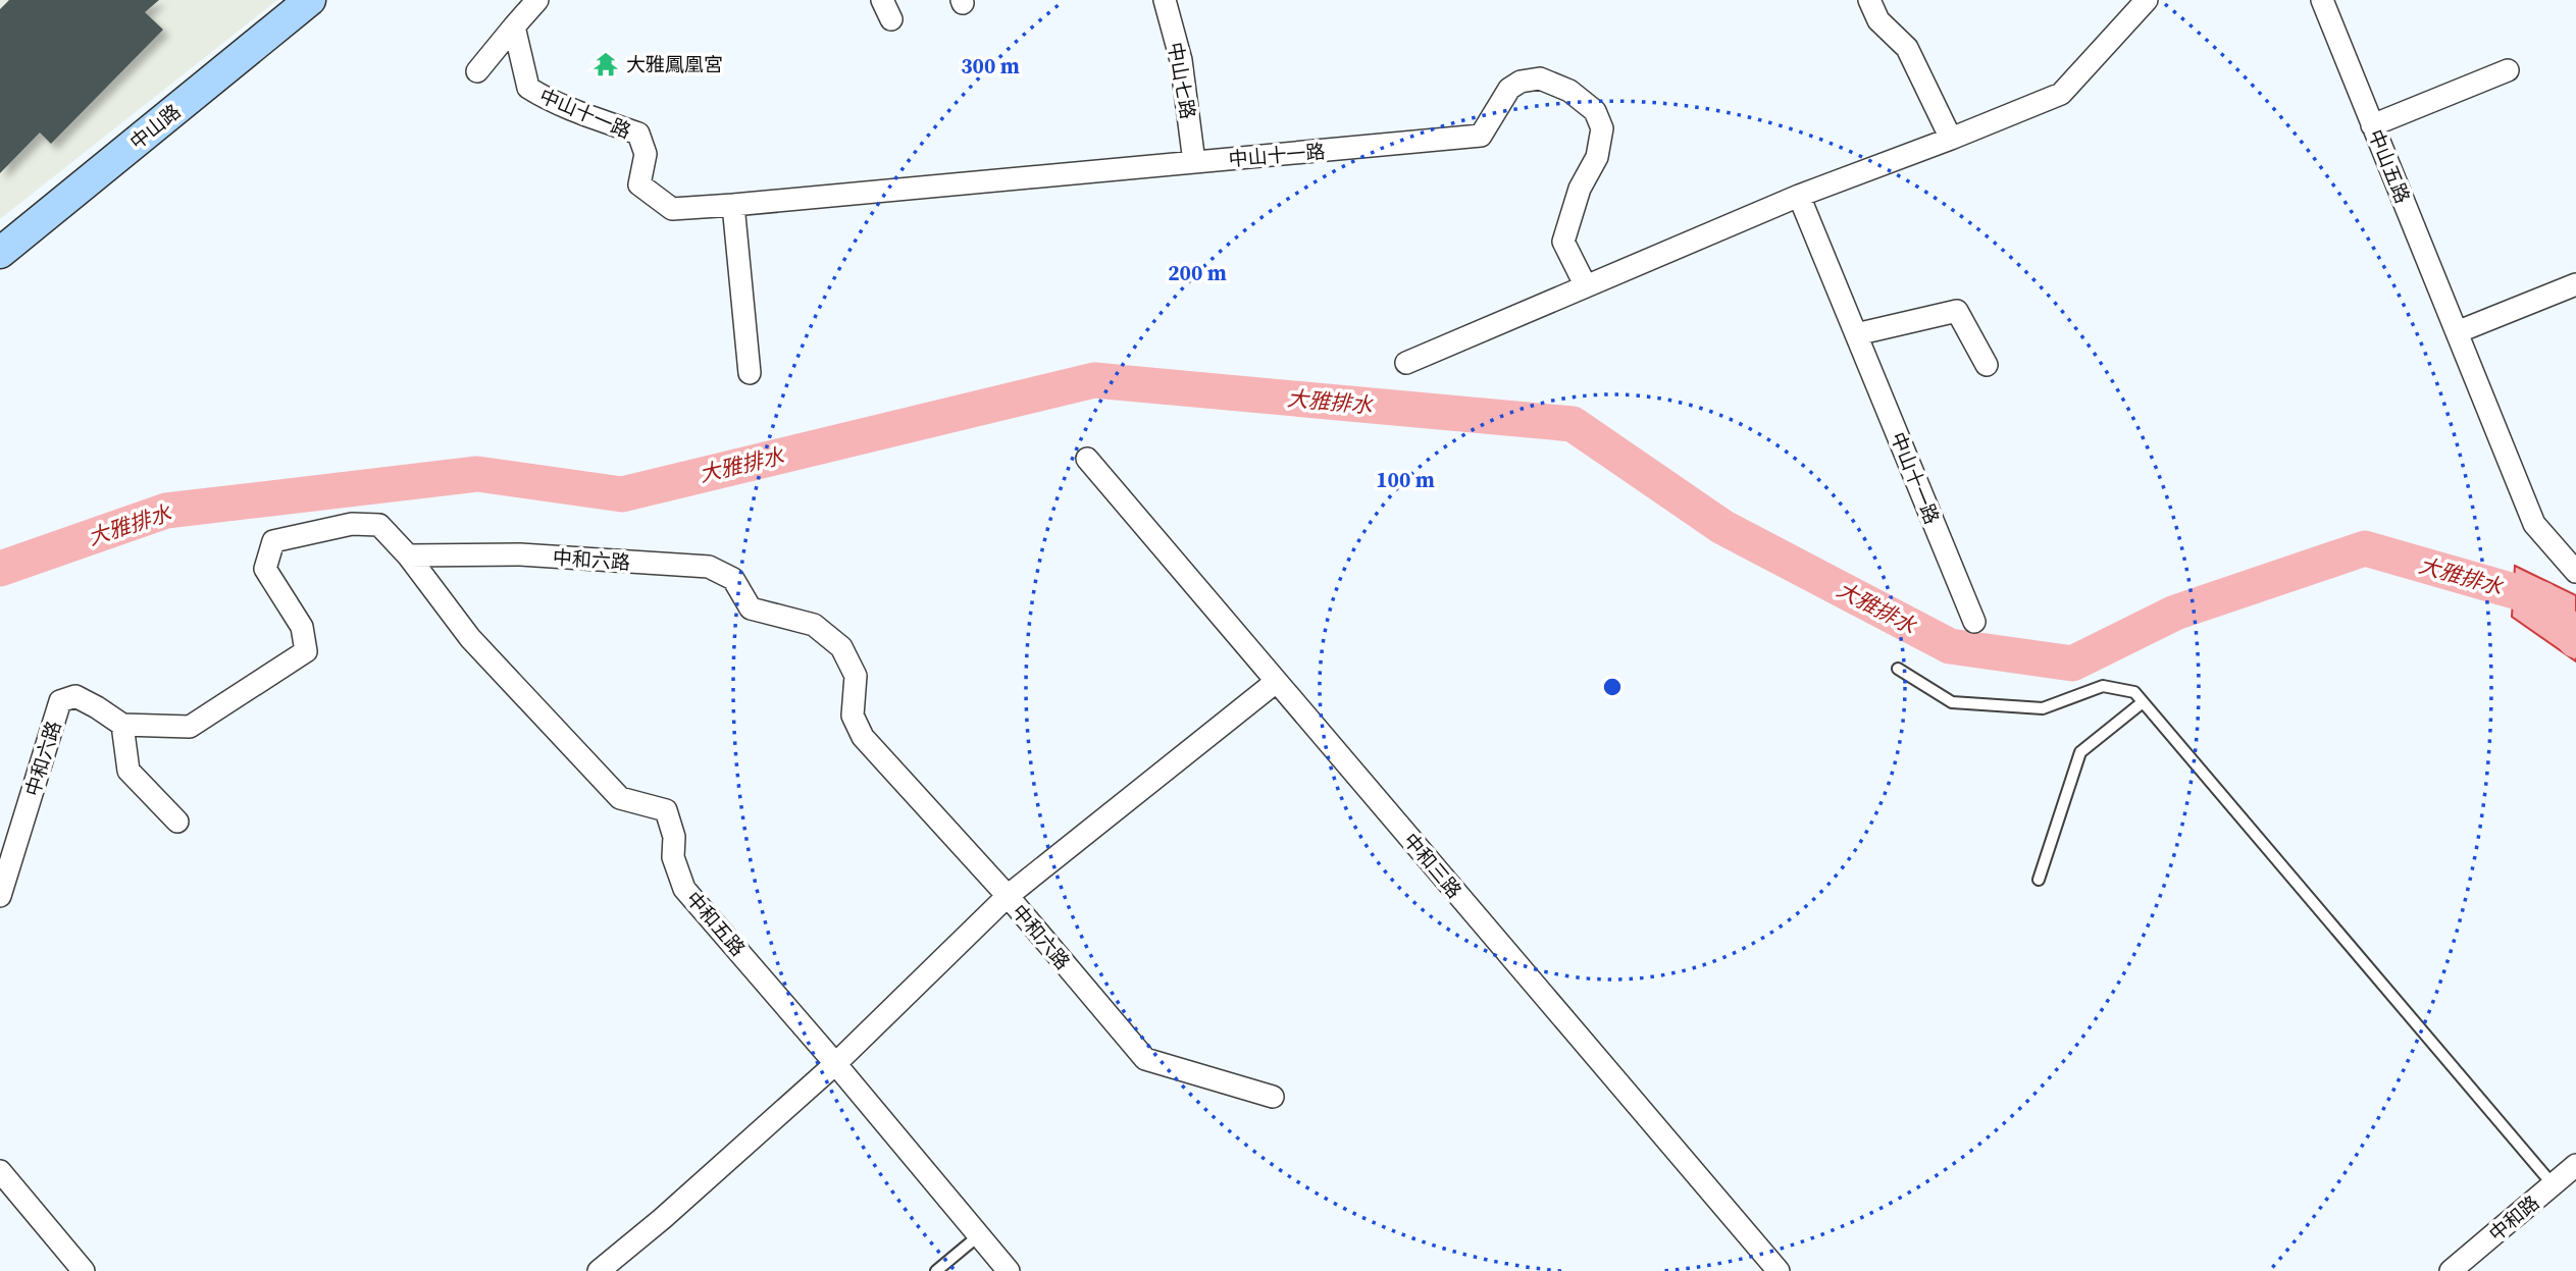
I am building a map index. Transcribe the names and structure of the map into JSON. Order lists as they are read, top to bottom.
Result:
{
  "streets": {
    "main road": ["中山路"],
    "street": [
      "中山七路",
      "中山十一路",
      "中山五路",
      "中和六路",
      "中和三路",
      "中和五路",
      "中和路"
    ]
  },
  "crossings": [
    ["中山七路", "中山十一路"],
    ["中和六路", "中和五路"]
  ],
  "water": ["大雅排水"],
  "places": {
    "temple": ["大雅鳳凰宮"]
  },
  "rings": ["300 m", "200 m", "100 m"]
}
